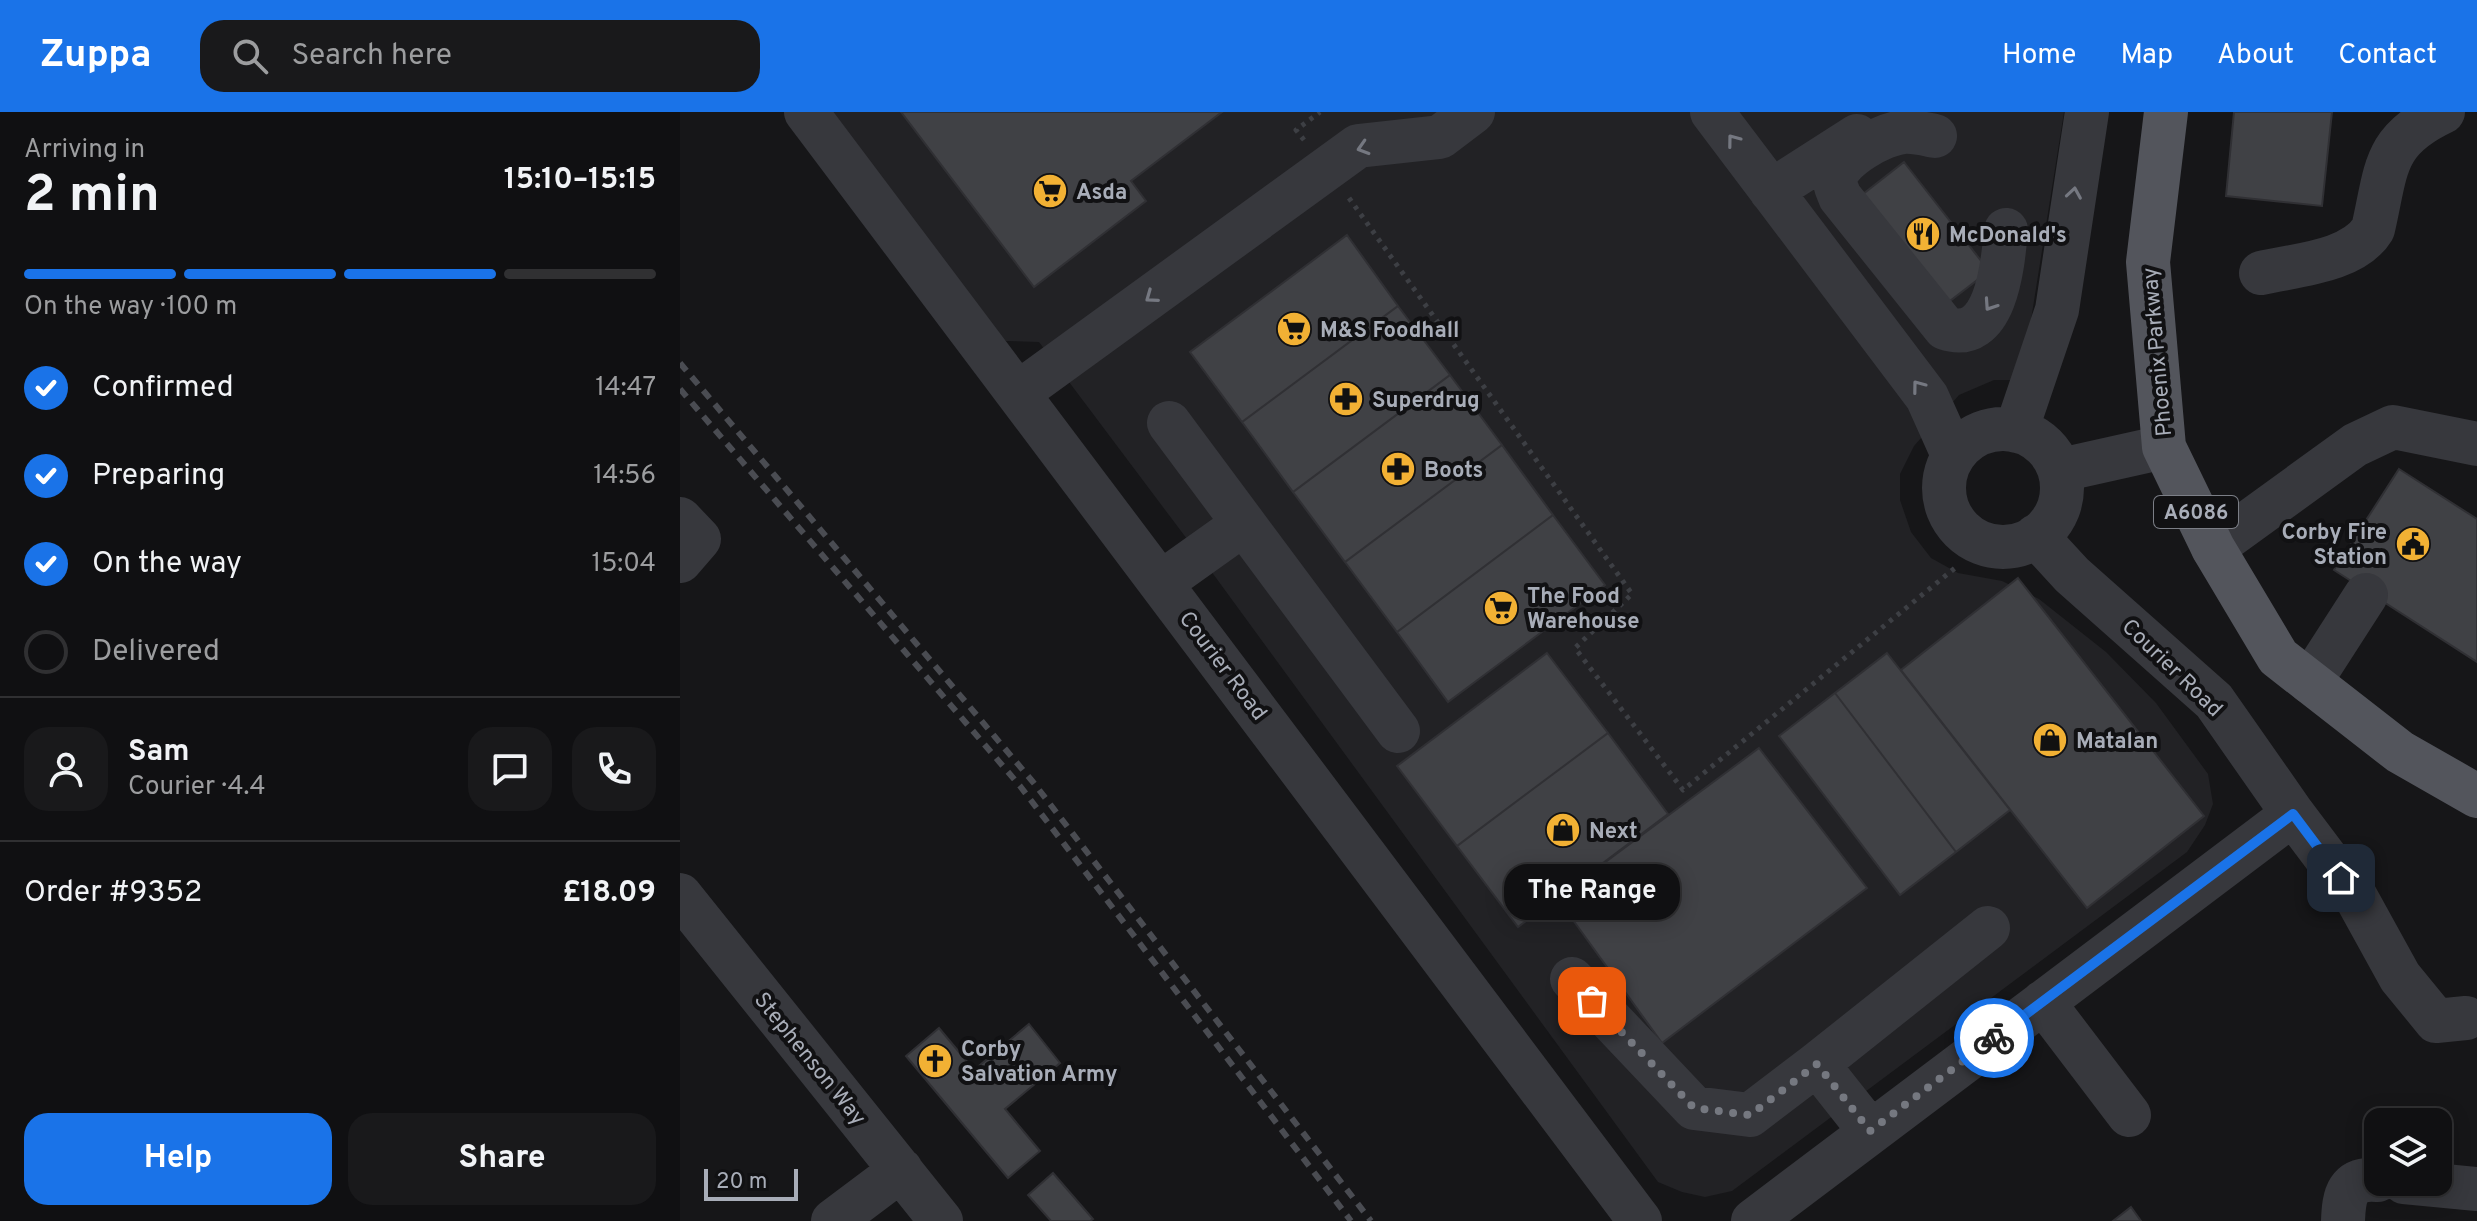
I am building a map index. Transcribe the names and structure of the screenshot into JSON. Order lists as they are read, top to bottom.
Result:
{
  "streets": {
    "main road": ["Phoenix Parkway", "A6086"],
    "street": ["Courier Road", "Stephenson Way"]
  },
  "places": {
    "supermarket": ["Asda", "M&S Foodhall", "The Food Warehouse"],
    "restaurant": ["McDonald's"],
    "pharmacy": ["Superdrug", "Boots"],
    "public building": ["Corby Fire Station"],
    "shop": ["Matalan", "Next"],
    "other": ["The Range"],
    "church": ["Corby Salvation Army"]
  },
  "scale_bar": "20 m",
  "page": {
    "header": "Zuppa",
    "search": "Search here",
    "nav": [
      "Home",
      "Map",
      "About",
      "Contact"
    ],
    "heading": ["2 min", "Arriving in", "15:10–15:15"],
    "panel": [
      "Sam",
      "Courier · 4.4",
      "Order #9352",
      "£18.09"
    ],
    "bar": "On the way · 100 m",
    "list": [
      ["Confirmed", "14:47"],
      ["Preparing", "14:56"],
      ["On the way", "15:04"],
      "Delivered"
    ],
    "bubble": "The Range",
    "buttons": ["Help", "Share"],
    "scale": "20 m"
  }
}
